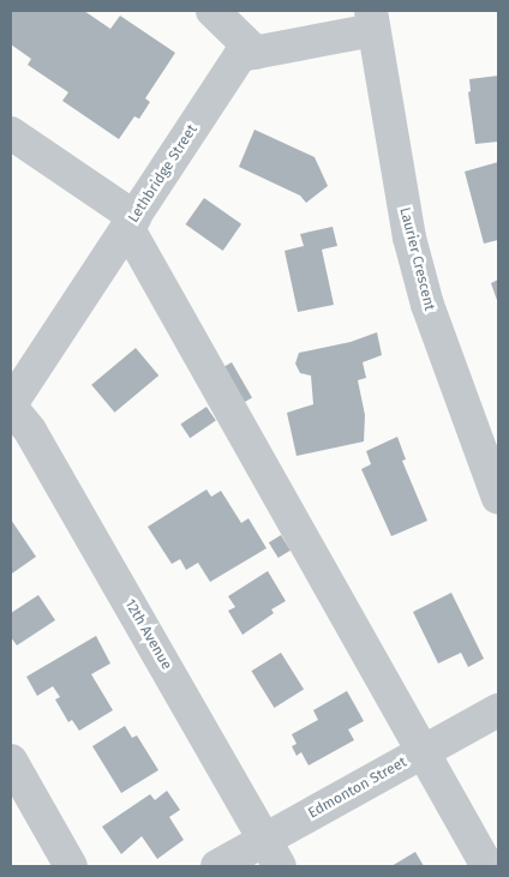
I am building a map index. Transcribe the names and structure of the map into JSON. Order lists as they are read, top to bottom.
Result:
{
  "streets": {
    "street": [
      "Lethbridge Street",
      "Laurier Crescent",
      "12th Avenue",
      "Edmonton Street"
    ]
  },
  "crossings": [
    ["Lethbridge Street", "Laurier Crescent"],
    ["Lethbridge Street", "12th Avenue"],
    ["12th Avenue", "Edmonton Street"]
  ]
}
